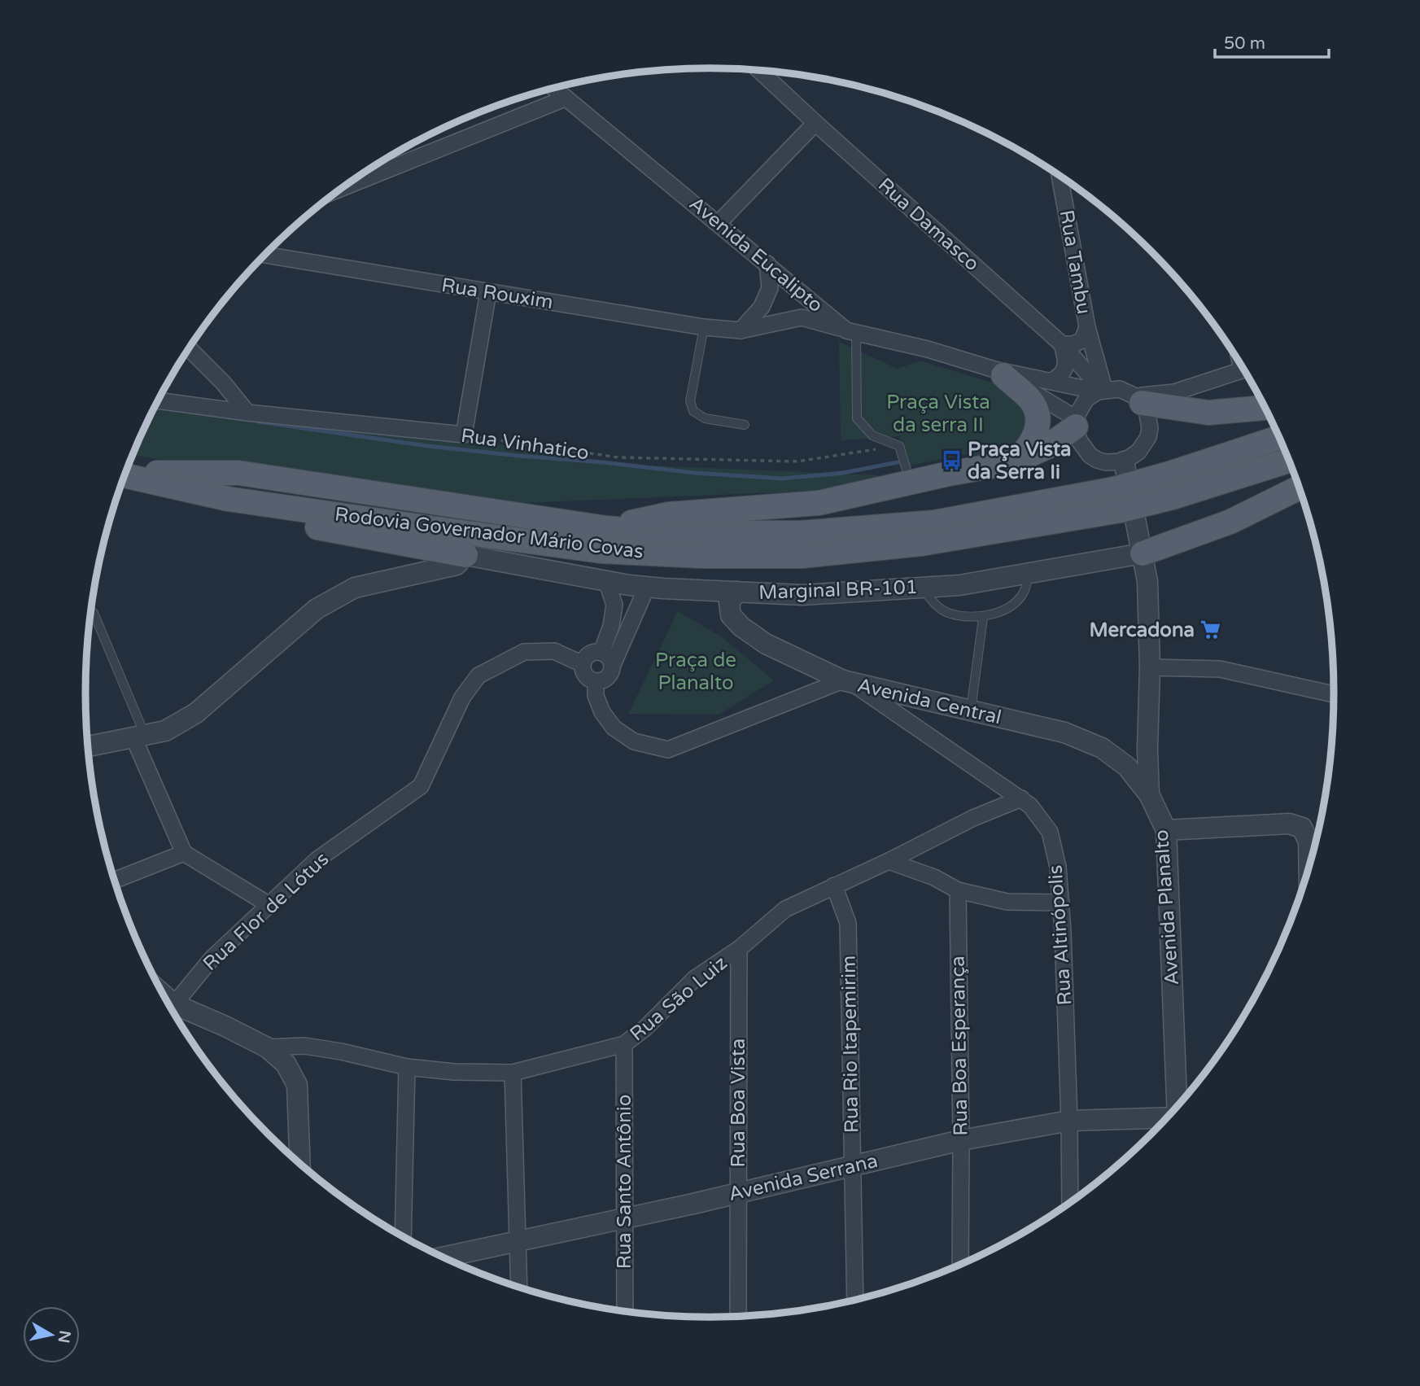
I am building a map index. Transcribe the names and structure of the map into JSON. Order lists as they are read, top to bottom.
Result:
{
  "streets": {
    "main road": ["Rodovia Governador Mário Covas"],
    "street": [
      "Rua Damasco",
      "Avenida Eucalipto",
      "Rua Tambu",
      "Rua Rouxim",
      "Rua Vinhatico",
      "Marginal BR-101",
      "Avenida Central",
      "Avenida Planalto",
      "Rua Flor de Lótus",
      "Rua Altinópolis",
      "Rua São Luiz",
      "Rua Rio Itapemirim",
      "Rua Boa Esperança",
      "Rua Boa Vista",
      "Avenida Serrana",
      "Rua Santo Antônio"
    ]
  },
  "crossings": [
    ["Rua Damasco", "Avenida Eucalipto"],
    ["Rua Damasco", "Rua Tambu"],
    ["Rua Damasco", "Avenida Planalto"],
    ["Avenida Eucalipto", "Rua Tambu"],
    ["Avenida Eucalipto", "Rua Rouxim"],
    ["Avenida Eucalipto", "Avenida Planalto"],
    ["Rua Tambu", "Avenida Planalto"],
    ["Marginal BR-101", "Avenida Central"],
    ["Marginal BR-101", "Avenida Planalto"],
    ["Avenida Central", "Avenida Planalto"],
    ["Avenida Central", "Rua Altinópolis"],
    ["Rua Flor de Lótus", "Rua São Luiz"],
    ["Rua Altinópolis", "Rua São Luiz"],
    ["Rua Altinópolis", "Avenida Serrana"],
    ["Rua São Luiz", "Rua Rio Itapemirim"],
    ["Rua São Luiz", "Rua Boa Vista"],
    ["Rua São Luiz", "Rua Santo Antônio"],
    ["Rua Rio Itapemirim", "Avenida Serrana"],
    ["Rua Boa Esperança", "Avenida Serrana"],
    ["Rua Boa Vista", "Avenida Serrana"],
    ["Avenida Serrana", "Rua Santo Antônio"]
  ],
  "parks": ["Praça Vista da serra II", "Praça de Planalto"],
  "places": {
    "bus stop": ["Praça Vista da Serra Ii"],
    "supermarket": ["Mercadona"]
  },
  "scale_bar": "50 m",
  "north": "right"
}
